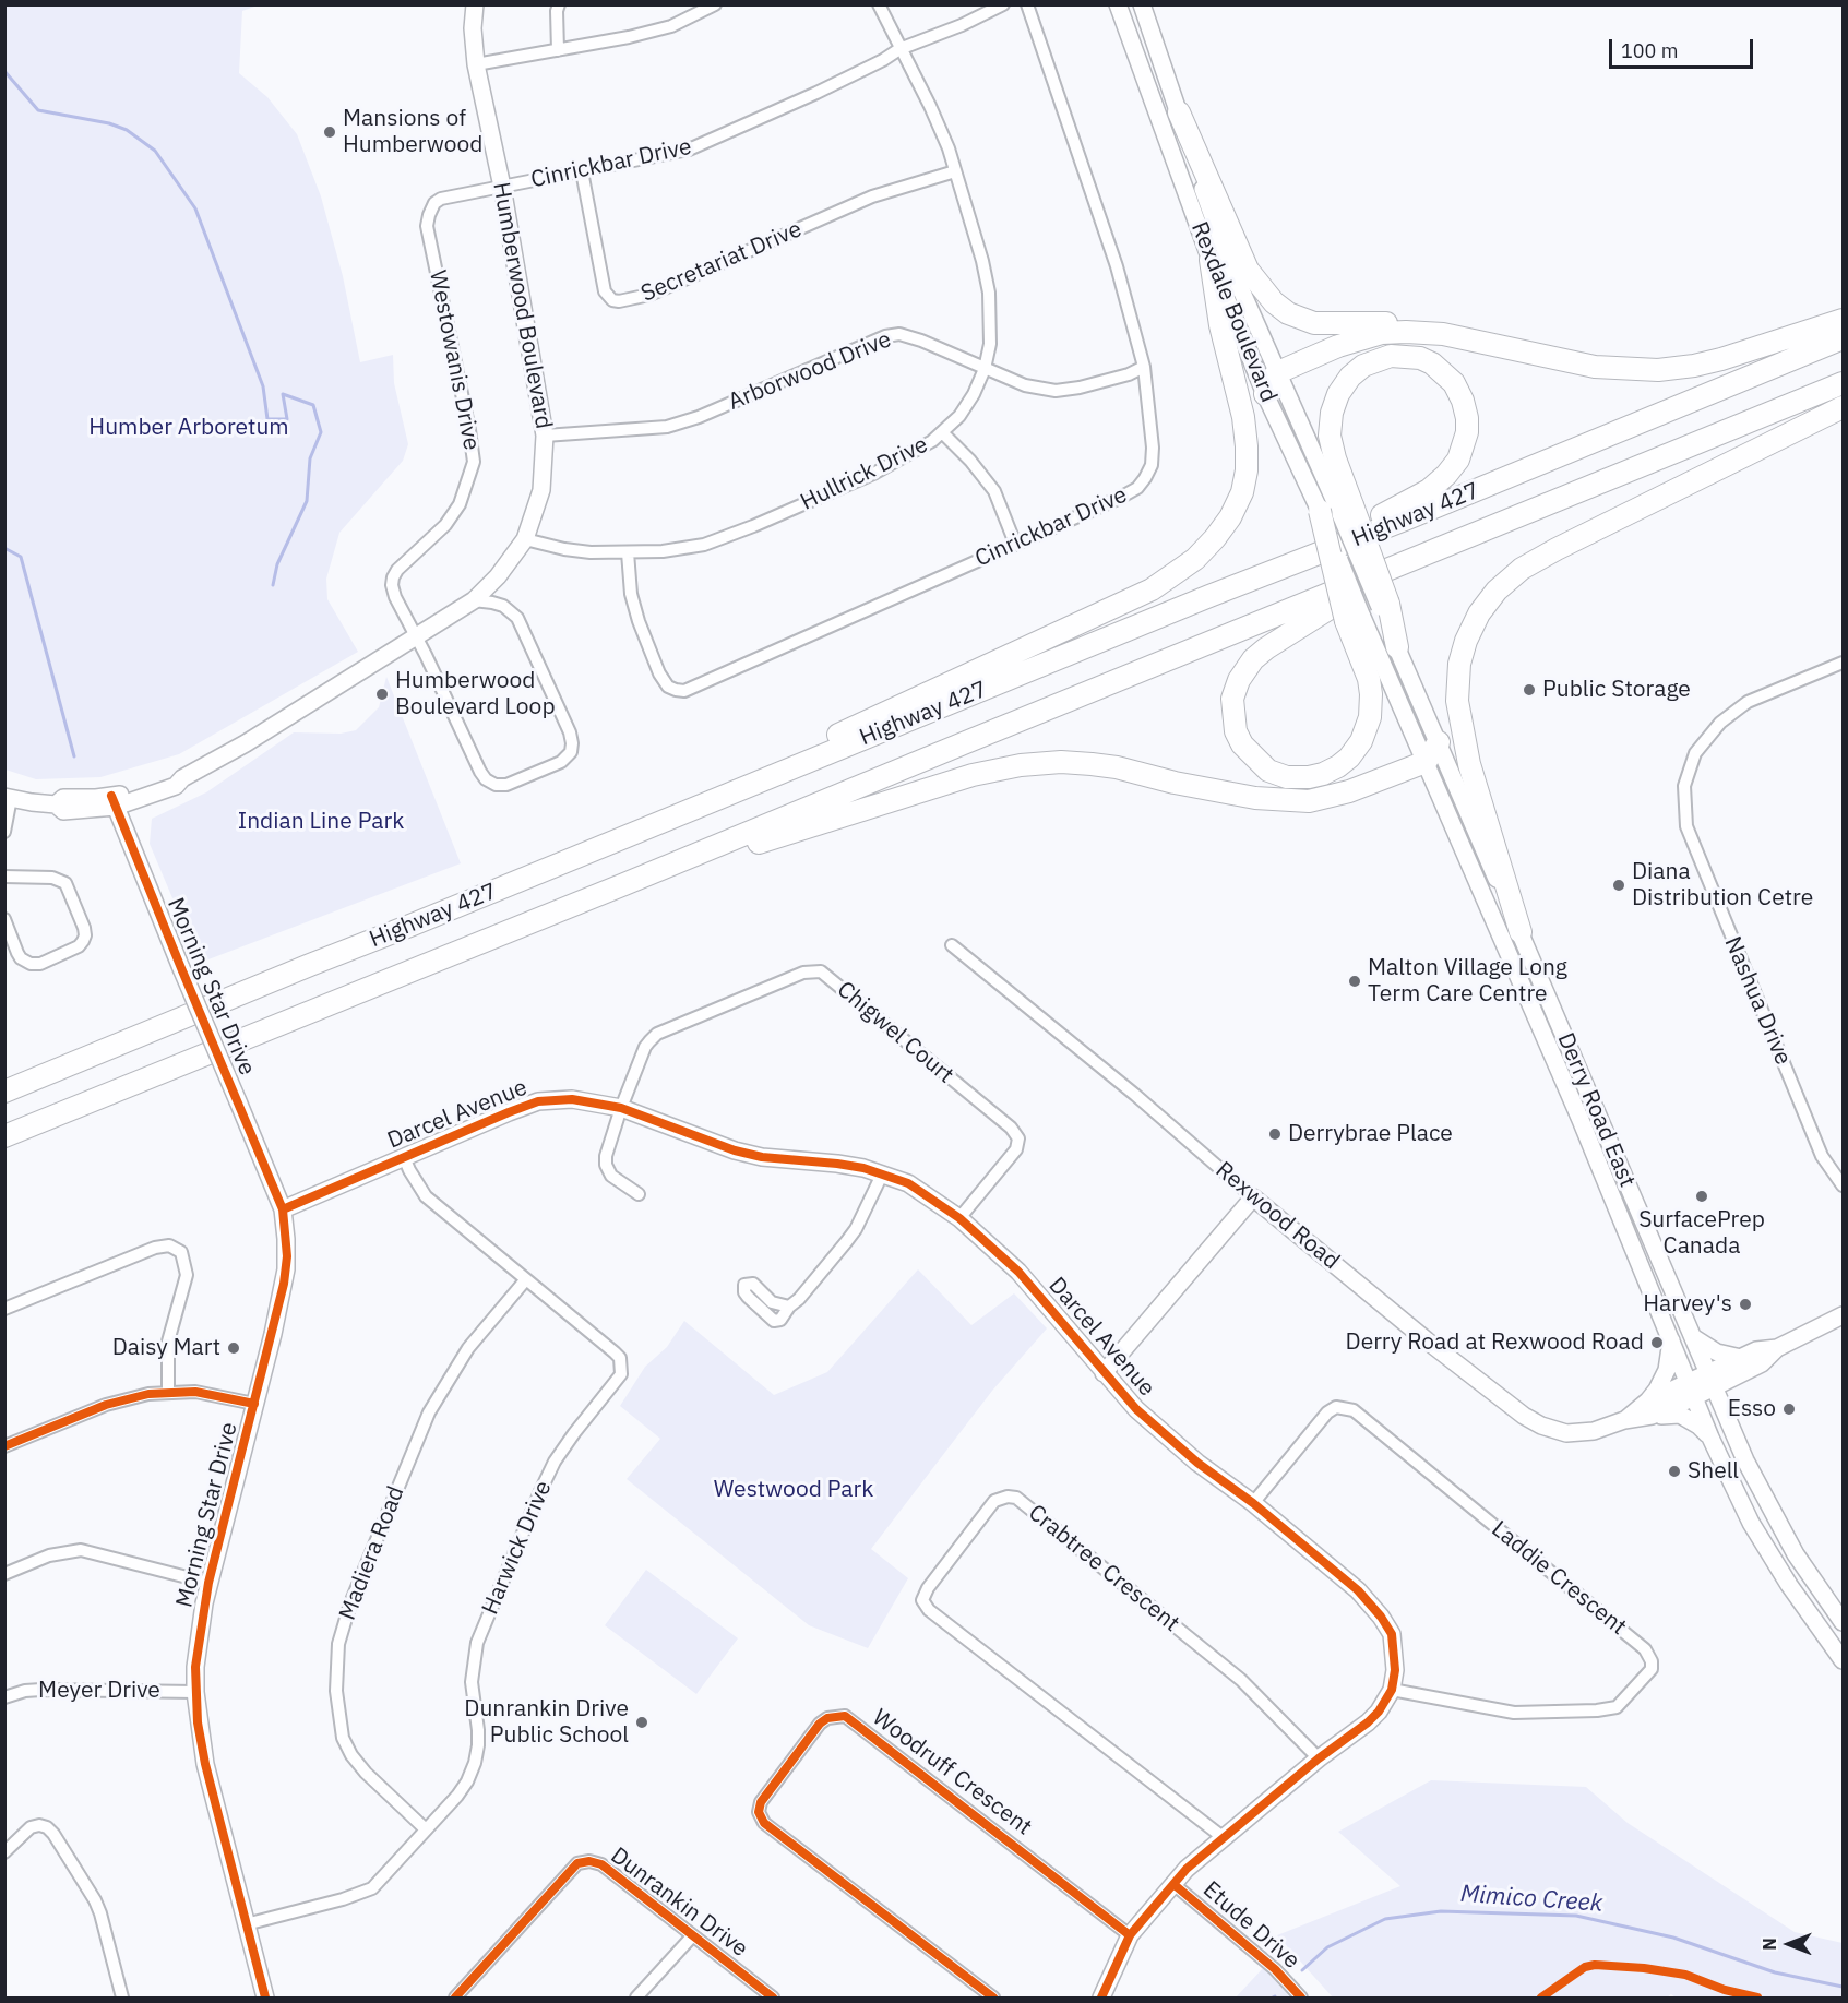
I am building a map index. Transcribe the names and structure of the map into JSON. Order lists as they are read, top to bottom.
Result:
{
  "streets": {
    "highway": ["Highway 427"],
    "street": [
      "Cinrickbar Drive",
      "Secretariat Drive",
      "Humberwood Boulevard",
      "Rexdale Boulevard",
      "Westowanis Drive",
      "Arborwood Drive",
      "Hullrick Drive",
      "Morning Star Drive",
      "Nashua Drive",
      "Chigwel Court",
      "Derry Road East",
      "Darcel Avenue",
      "Rexwood Road",
      "Harwick Drive",
      "Madiera Road",
      "Crabtree Crescent",
      "Laddie Crescent",
      "Meyer Drive",
      "Woodruff Crescent",
      "Dunrankin Drive",
      "Etude Drive"
    ]
  },
  "crossings": [
    ["Cinrickbar Drive", "Secretariat Drive"],
    ["Cinrickbar Drive", "Humberwood Boulevard"],
    ["Cinrickbar Drive", "Westowanis Drive"],
    ["Cinrickbar Drive", "Arborwood Drive"],
    ["Cinrickbar Drive", "Hullrick Drive"],
    ["Secretariat Drive", "Hullrick Drive"],
    ["Humberwood Boulevard", "Westowanis Drive"],
    ["Humberwood Boulevard", "Arborwood Drive"],
    ["Humberwood Boulevard", "Hullrick Drive"],
    ["Humberwood Boulevard", "Morning Star Drive"],
    ["Arborwood Drive", "Hullrick Drive"],
    ["Morning Star Drive", "Darcel Avenue"],
    ["Morning Star Drive", "Harwick Drive"],
    ["Morning Star Drive", "Meyer Drive"],
    ["Chigwel Court", "Darcel Avenue"],
    ["Derry Road East", "Rexwood Road"],
    ["Darcel Avenue", "Harwick Drive"],
    ["Darcel Avenue", "Laddie Crescent"],
    ["Harwick Drive", "Madiera Road"]
  ],
  "water": ["Mimico Creek"],
  "parks": ["Humber Arboretum", "Indian Line Park", "Westwood Park"],
  "places": [
    "Mansions of Humberwood",
    "Public Storage",
    "Humberwood Boulevard Loop",
    "Diana Distribution Cetre",
    "Malton Village Long Term Care Centre",
    "Derrybrae Place",
    "SurfacePrep Canada",
    "Harvey's",
    "Derry Road at Rexwood Road",
    "Daisy Mart",
    "Esso",
    "Shell",
    "Dunrankin Drive Public School"
  ],
  "scale_bar": "100 m",
  "north": "left"
}
